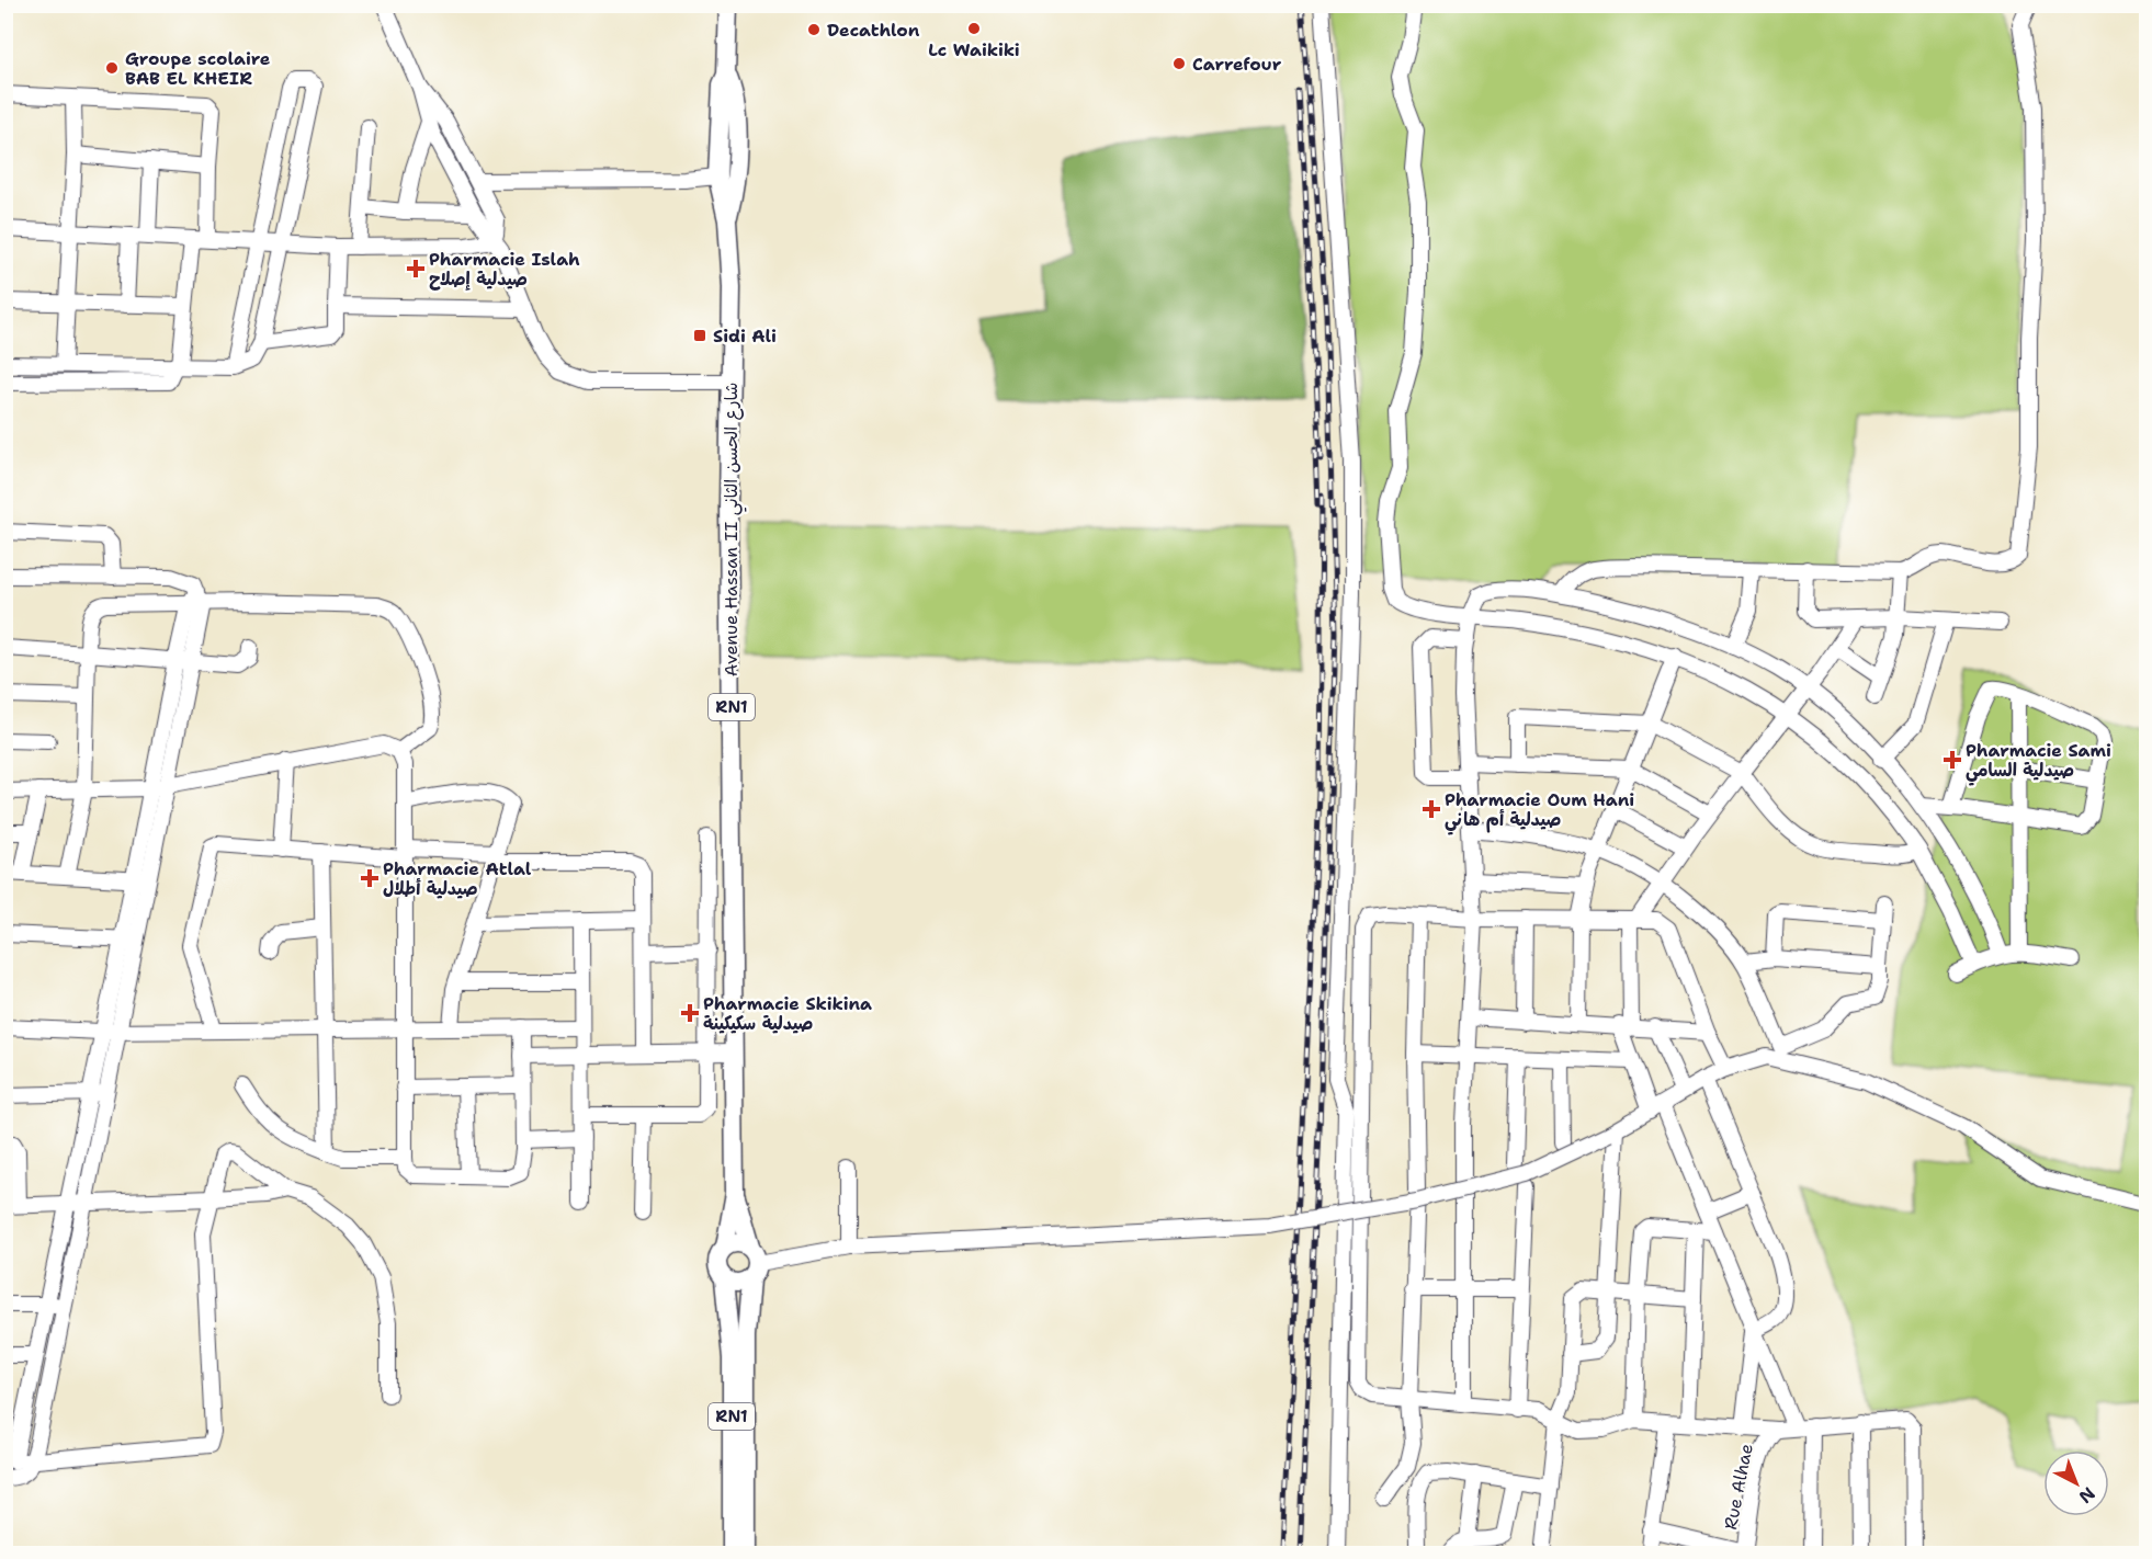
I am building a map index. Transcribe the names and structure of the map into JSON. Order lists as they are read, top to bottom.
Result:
{
  "streets": {
    "main road": ["Avenue Hassan II شارع الحسن الثاني", "RN1"],
    "street": ["Rue Alhae"]
  },
  "crossings": [
    ["Avenue Hassan II شارع الحسن الثاني", "RN1"]
  ],
  "places": {
    "other": [
      "Lc Waikiki",
      "Decathlon",
      "Carrefour",
      "Groupe scolaire BAB EL KHEIR"
    ],
    "health": [
      "Pharmacie Islah صيدلية إصلاح",
      "Pharmacie Sami صيدلية السامي",
      "Pharmacie Oum Hani صيدلية أم هاني",
      "Pharmacie Atlal صيدلية أطلال",
      "Pharmacie Skikina صيدلية سكيكينة"
    ],
    "transit": ["Sidi Ali"]
  },
  "north": "bottom right"
}
